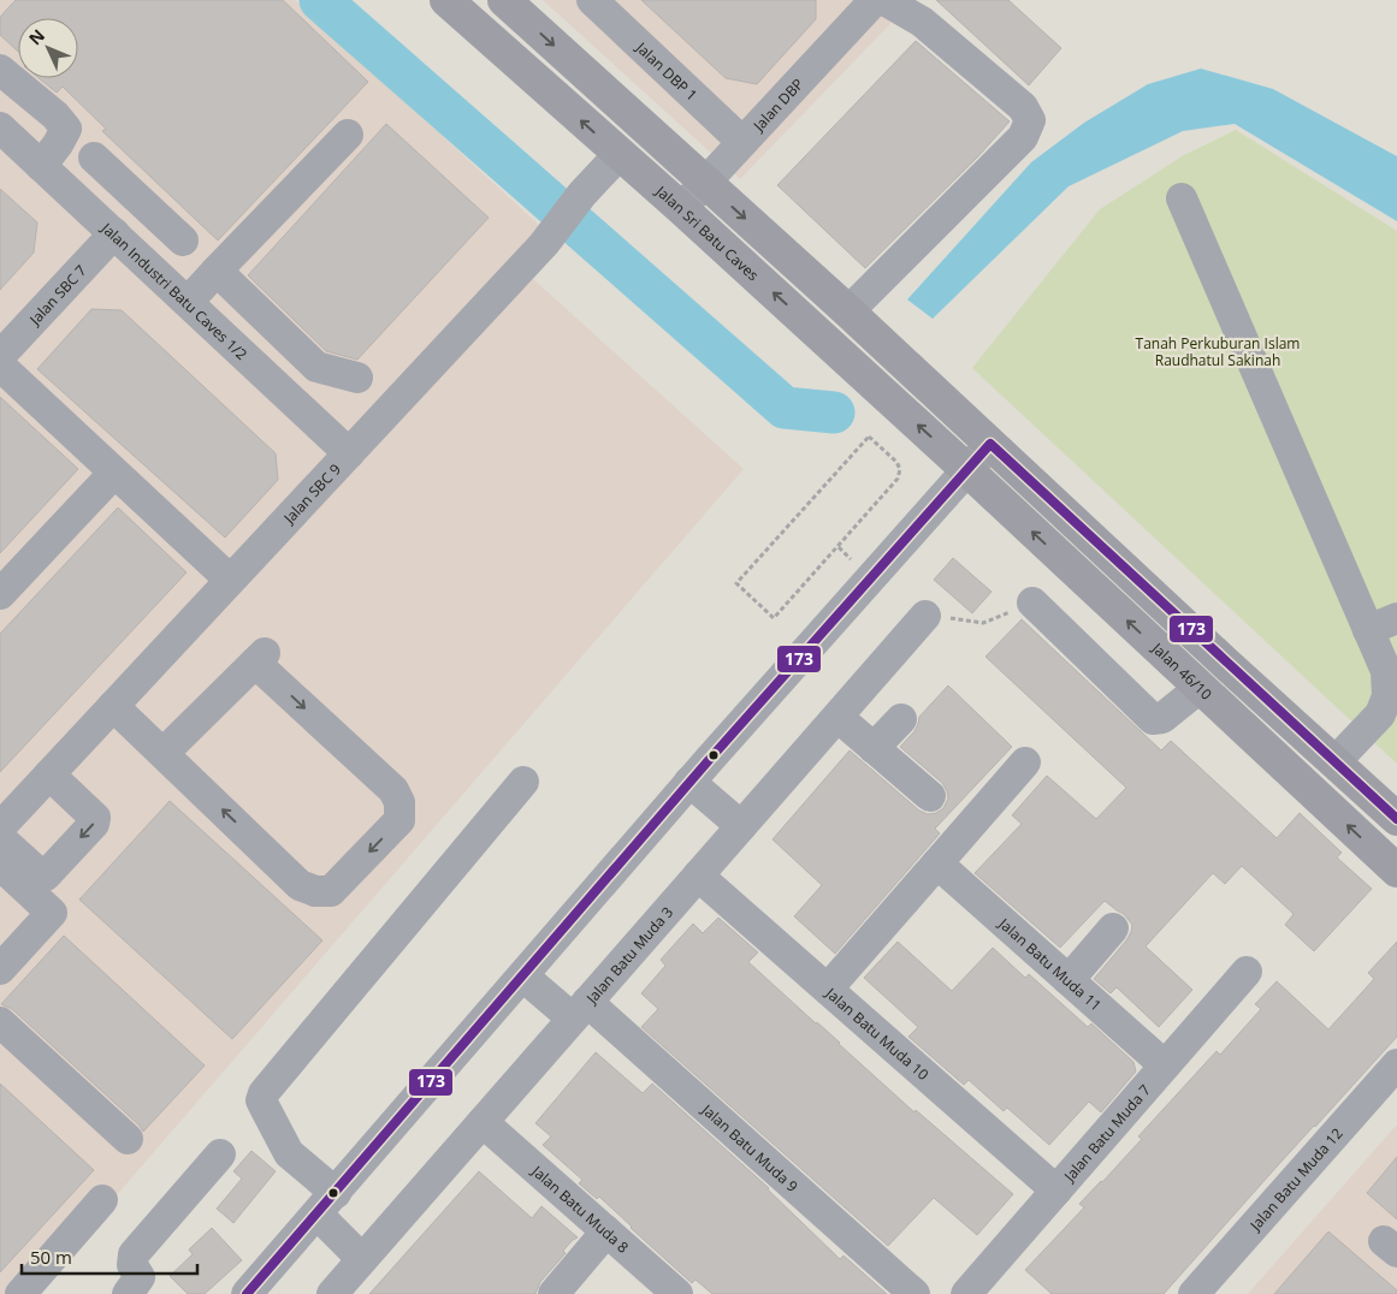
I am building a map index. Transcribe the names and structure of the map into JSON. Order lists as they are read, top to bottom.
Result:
{
  "streets": {
    "main road": ["Jalan Sri Batu Caves", "Jalan 46/10"],
    "street": [
      "Jalan DBP 1",
      "Jalan DBP",
      "Jalan Industri Batu Caves 1/2",
      "Jalan SBC 7",
      "Jalan SBC 9",
      "Jalan Batu Muda 3",
      "Jalan Batu Muda 11",
      "Jalan Batu Muda 10",
      "Jalan Batu Muda 7",
      "Jalan Batu Muda 9",
      "Jalan Batu Muda 12",
      "Jalan Batu Muda 8"
    ]
  },
  "crossings": [
    ["Jalan DBP 1", "Jalan DBP"],
    ["Jalan DBP", "Jalan Sri Batu Caves"],
    ["Jalan Sri Batu Caves", "Jalan SBC 9"],
    ["Jalan Sri Batu Caves", "Jalan 46/10"],
    ["Jalan Industri Batu Caves 1/2", "Jalan SBC 7"],
    ["Jalan Industri Batu Caves 1/2", "Jalan SBC 9"],
    ["Jalan Batu Muda 3", "Jalan Batu Muda 10"],
    ["Jalan Batu Muda 3", "Jalan Batu Muda 9"],
    ["Jalan Batu Muda 3", "Jalan Batu Muda 8"],
    ["Jalan Batu Muda 11", "Jalan Batu Muda 7"],
    ["Jalan Batu Muda 10", "Jalan Batu Muda 7"]
  ],
  "parks": ["Tanah Perkuburan Islam Raudhatul Sakinah"],
  "lines": ["transit line 173"],
  "scale_bar": "50 m",
  "north": "top left"
}
